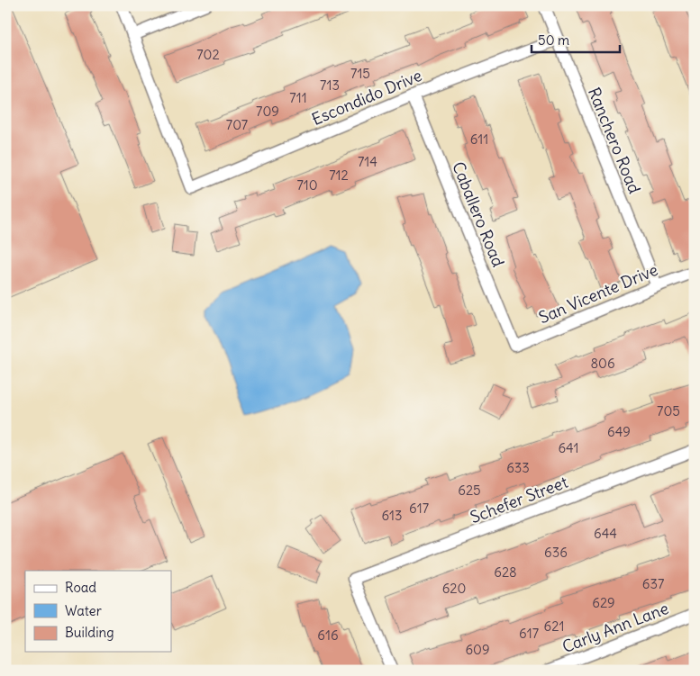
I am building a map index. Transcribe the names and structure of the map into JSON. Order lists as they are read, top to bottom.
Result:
{
  "streets": {
    "street": [
      "Escondido Drive",
      "Ranchero Road",
      "Caballero Road",
      "San Vicente Drive",
      "Schefer Street",
      "Carly Ann Lane"
    ]
  },
  "crossings": [
    ["Escondido Drive", "Ranchero Road"],
    ["Escondido Drive", "Caballero Road"],
    ["Ranchero Road", "San Vicente Drive"],
    ["Caballero Road", "San Vicente Drive"]
  ],
  "house_numbers": [
    "702",
    "715",
    "713",
    "711",
    "709",
    "707",
    "611",
    "714",
    "712",
    "710",
    "806",
    "705",
    "649",
    "641",
    "633",
    "625",
    "617",
    "613",
    "644",
    "636",
    "628",
    "637",
    "620",
    "629",
    "621",
    "617",
    "616",
    "609"
  ],
  "legend": ["Road", "Water", "Building"],
  "scale_bar": "50 m"
}
